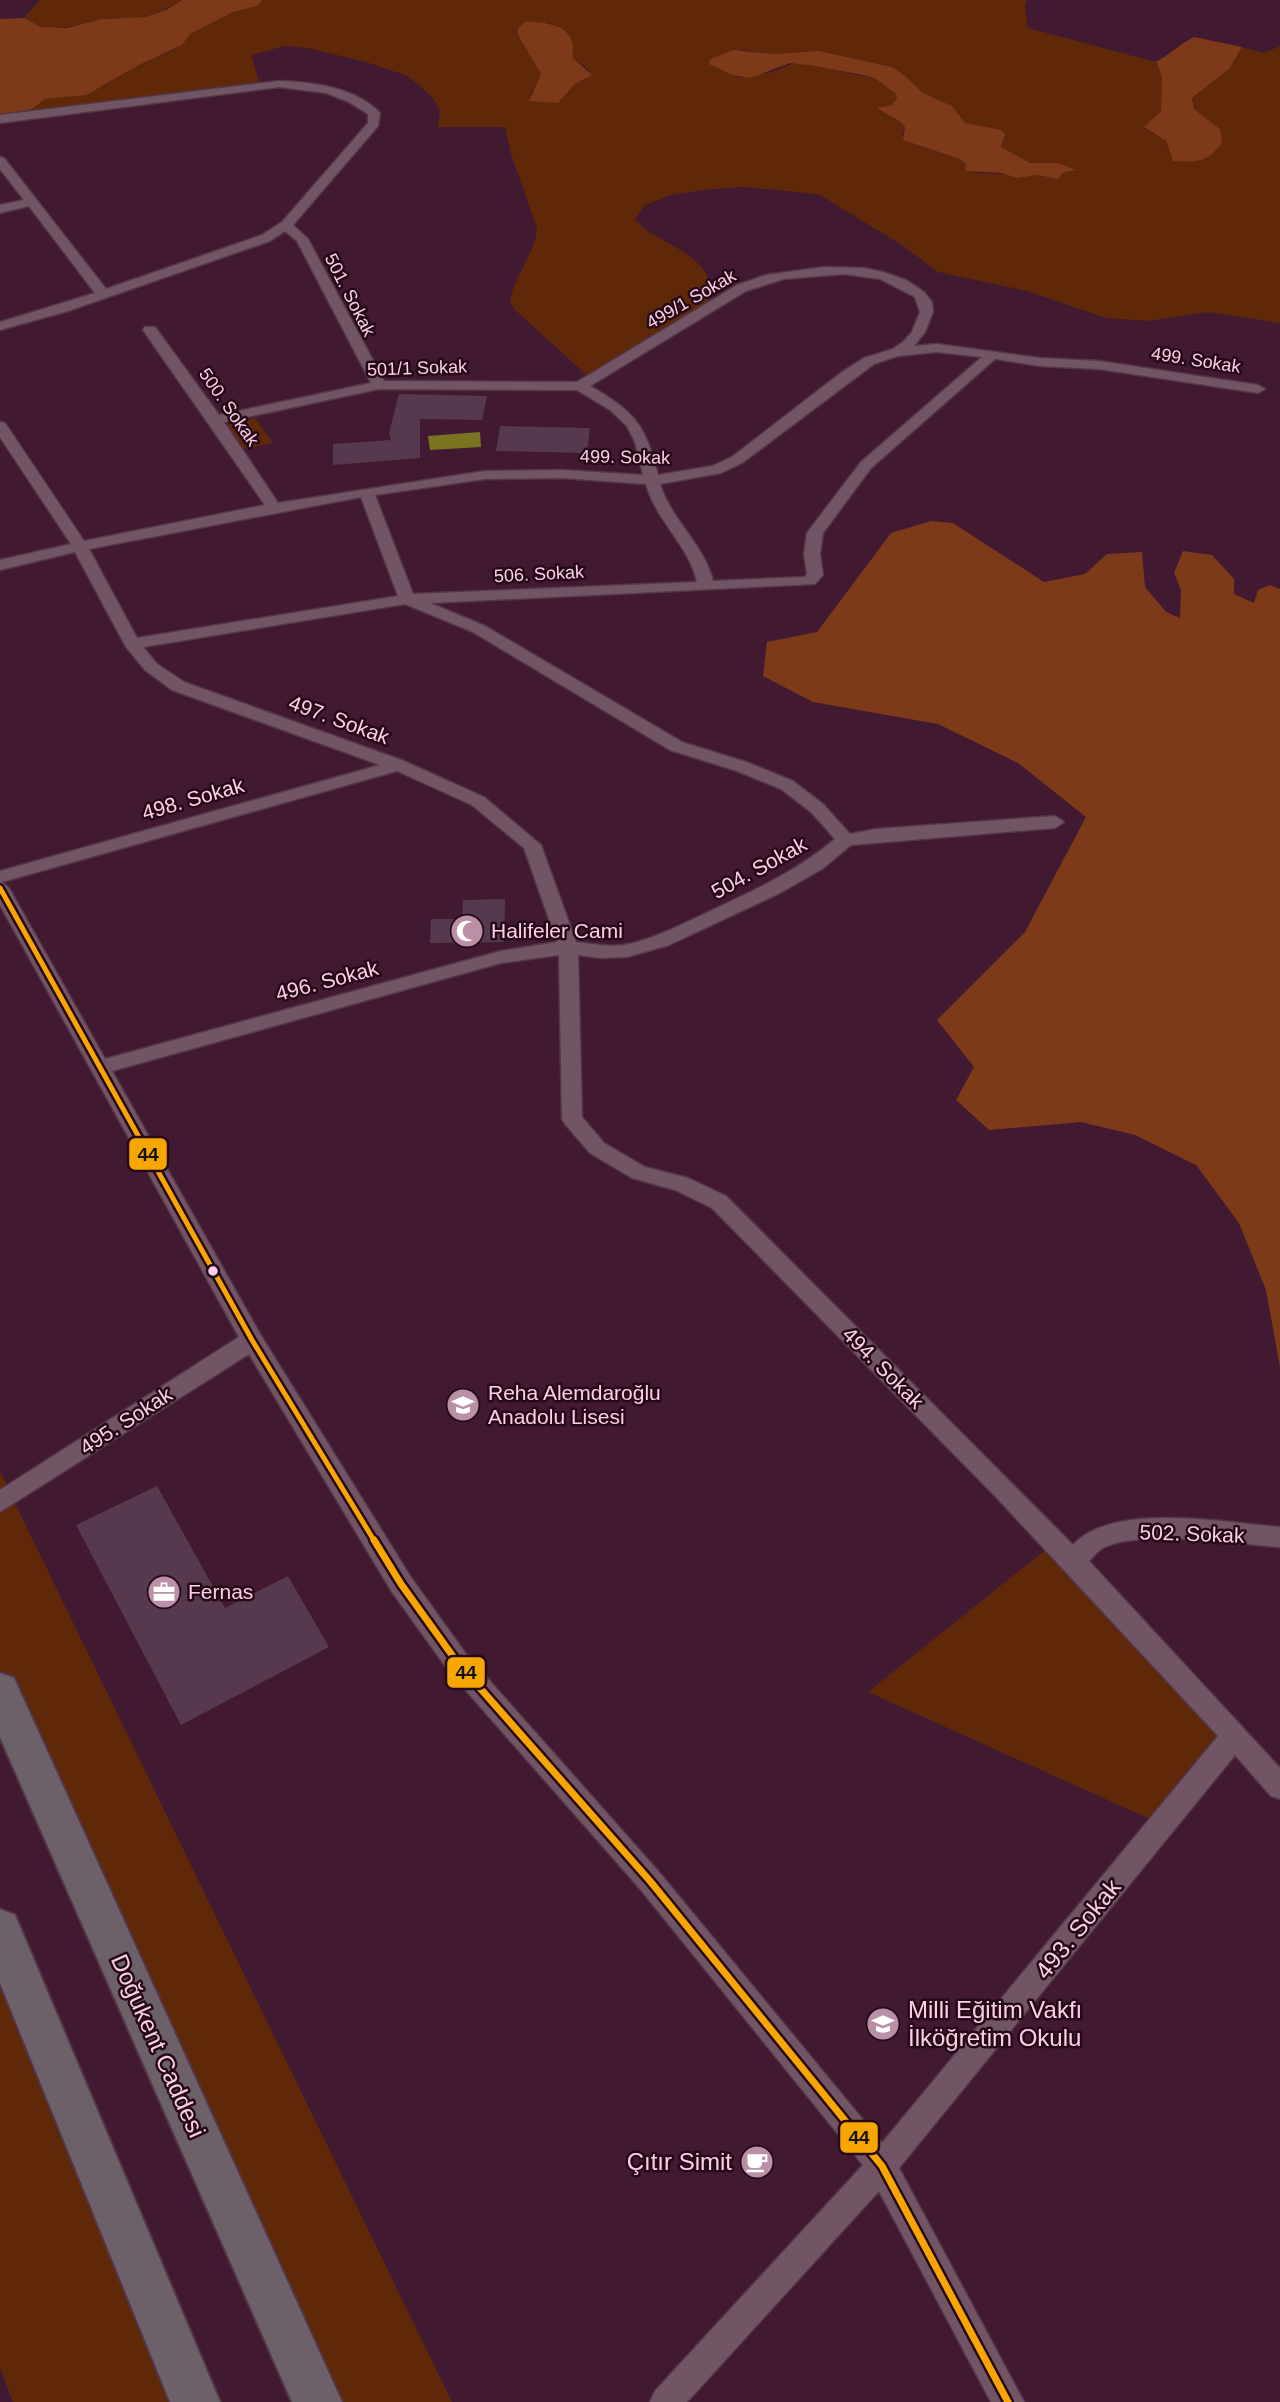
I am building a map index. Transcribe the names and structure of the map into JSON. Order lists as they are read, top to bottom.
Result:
{
  "streets": {
    "main road": ["Doğukent Caddesi"],
    "street": [
      "501. Sokak",
      "499/1 Sokak",
      "499. Sokak",
      "501/1 Sokak",
      "500. Sokak",
      "506. Sokak",
      "497. Sokak",
      "498. Sokak",
      "504. Sokak",
      "496. Sokak",
      "494. Sokak",
      "495. Sokak",
      "502. Sokak",
      "493. Sokak"
    ]
  },
  "crossings": [
    ["501. Sokak", "501/1 Sokak"],
    ["499/1 Sokak", "499. Sokak"],
    ["499/1 Sokak", "501/1 Sokak"],
    ["499. Sokak", "500. Sokak"],
    ["499. Sokak", "506. Sokak"],
    ["499. Sokak", "497. Sokak"],
    ["501/1 Sokak", "500. Sokak"],
    ["506. Sokak", "497. Sokak"],
    ["497. Sokak", "498. Sokak"],
    ["497. Sokak", "504. Sokak"],
    ["497. Sokak", "496. Sokak"],
    ["497. Sokak", "494. Sokak"],
    ["504. Sokak", "496. Sokak"],
    ["504. Sokak", "494. Sokak"],
    ["496. Sokak", "494. Sokak"],
    ["494. Sokak", "502. Sokak"],
    ["494. Sokak", "493. Sokak"]
  ],
  "places": {
    "mosque": ["Halifeler Cami"],
    "school or university": ["Reha Alemdaroğlu Anadolu Lisesi", "Milli Eğitim Vakfı İlköğretim Okulu"],
    "office": ["Fernas"],
    "cafe": ["Çıtır Simit"]
  },
  "lines": ["transit line 44"]
}
